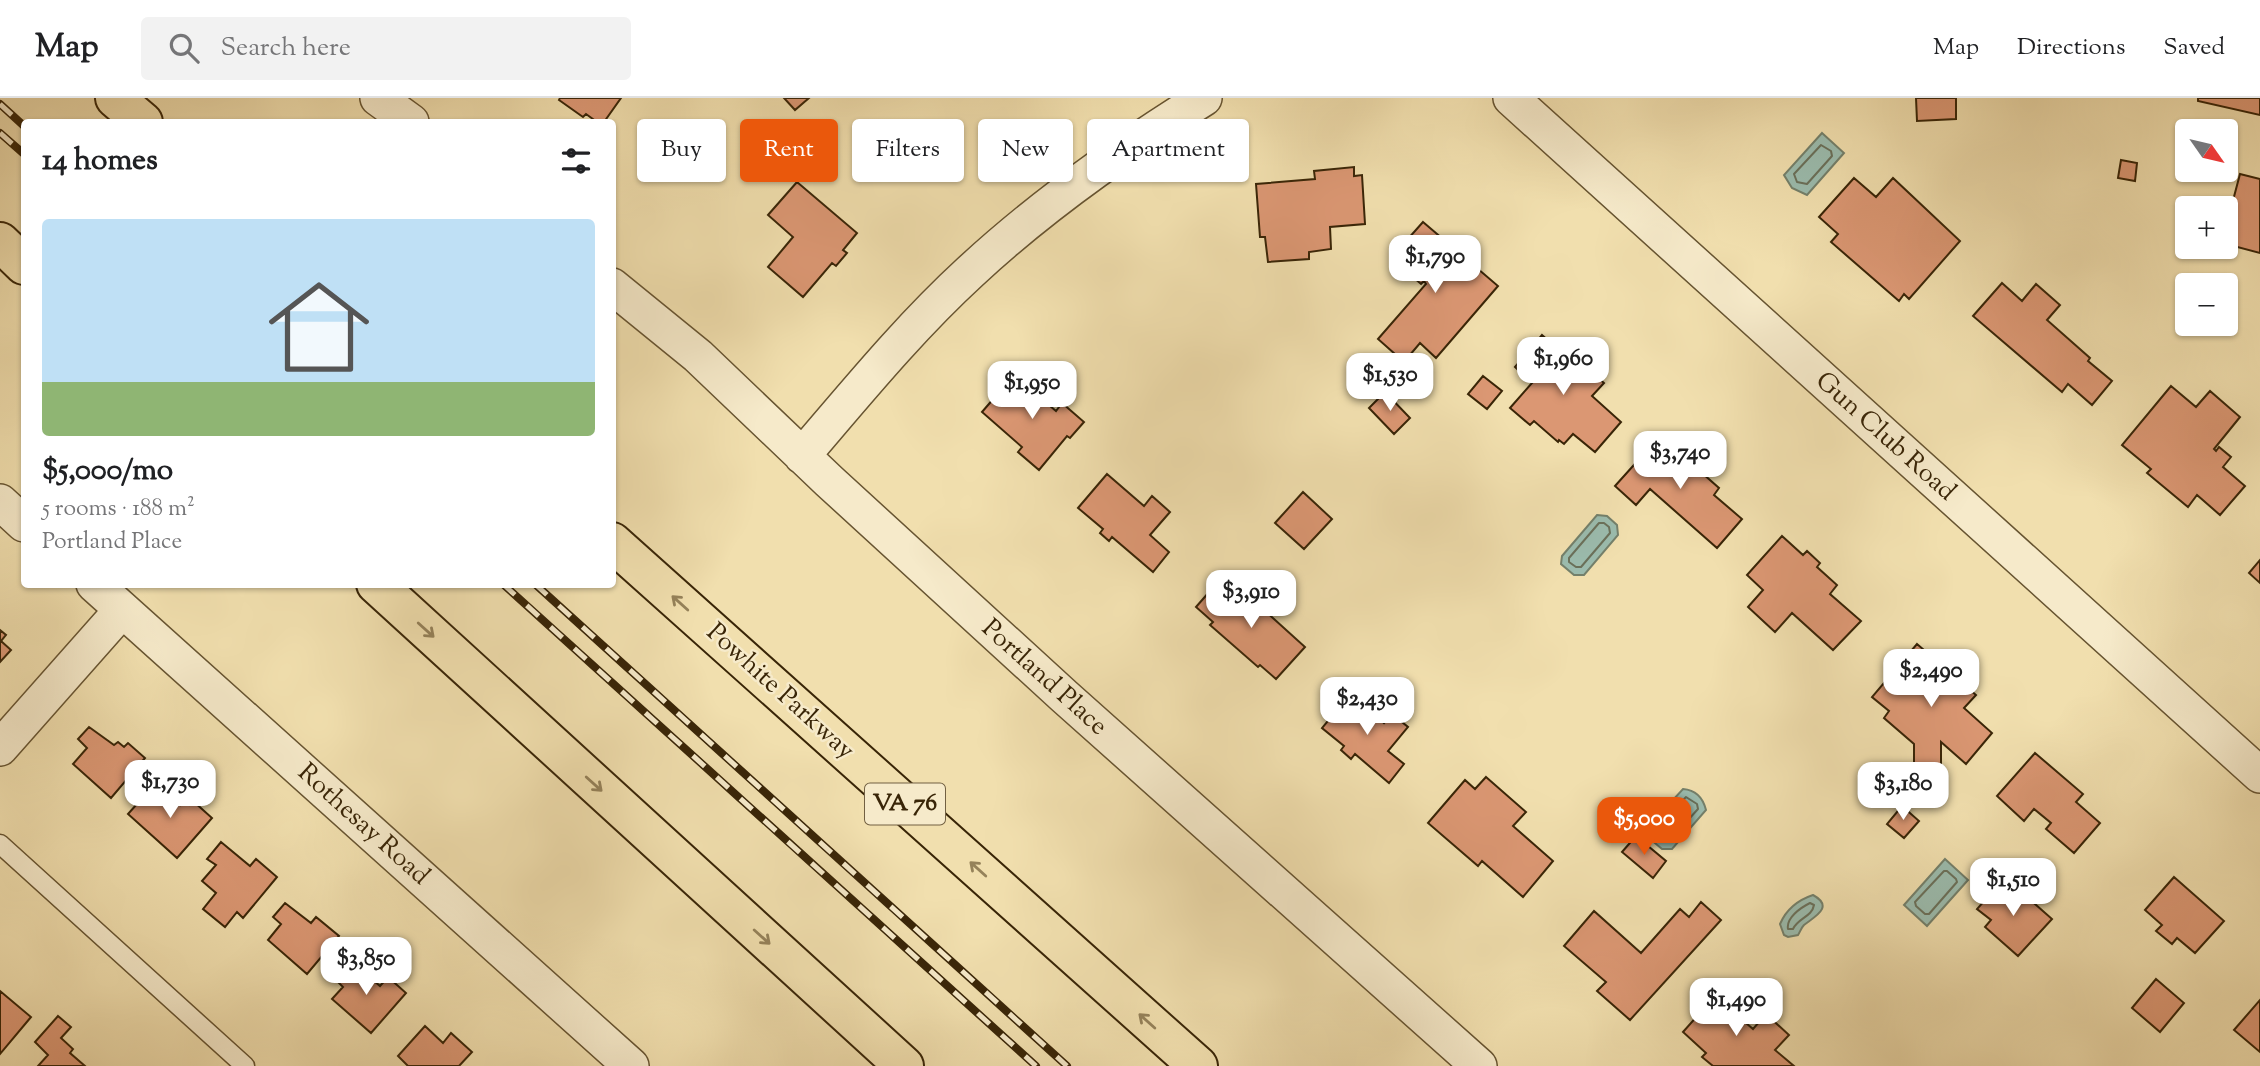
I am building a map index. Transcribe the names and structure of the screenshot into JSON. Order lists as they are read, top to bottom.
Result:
{
  "streets": {
    "highway": ["Powhite Parkway", "VA 76"],
    "street": ["Gun Club Road", "Portland Place", "Rothesay Road"]
  },
  "north": "bottom right",
  "page": {
    "header": "Map",
    "search": "Search here",
    "nav": ["Map", "Directions", "Saved"],
    "map_buttons": ["+", "−"],
    "chip": [
      "Buy",
      "Rent",
      "Filters",
      "New",
      "Apartment"
    ],
    "heading": "14 homes",
    "list": [
      {
        "name": "$5,000/mo",
        "note": "5 rooms · 188 m² · Portland Place"
      }
    ],
    "price": [
      "$1,790",
      "$1,960",
      "$1,530",
      "$1,950",
      "$3,740",
      "$3,910",
      "$2,490",
      "$2,430",
      "$1,730",
      "$3,180",
      "$5,000",
      "$1,510",
      "$3,850",
      "$1,490"
    ]
  }
}
